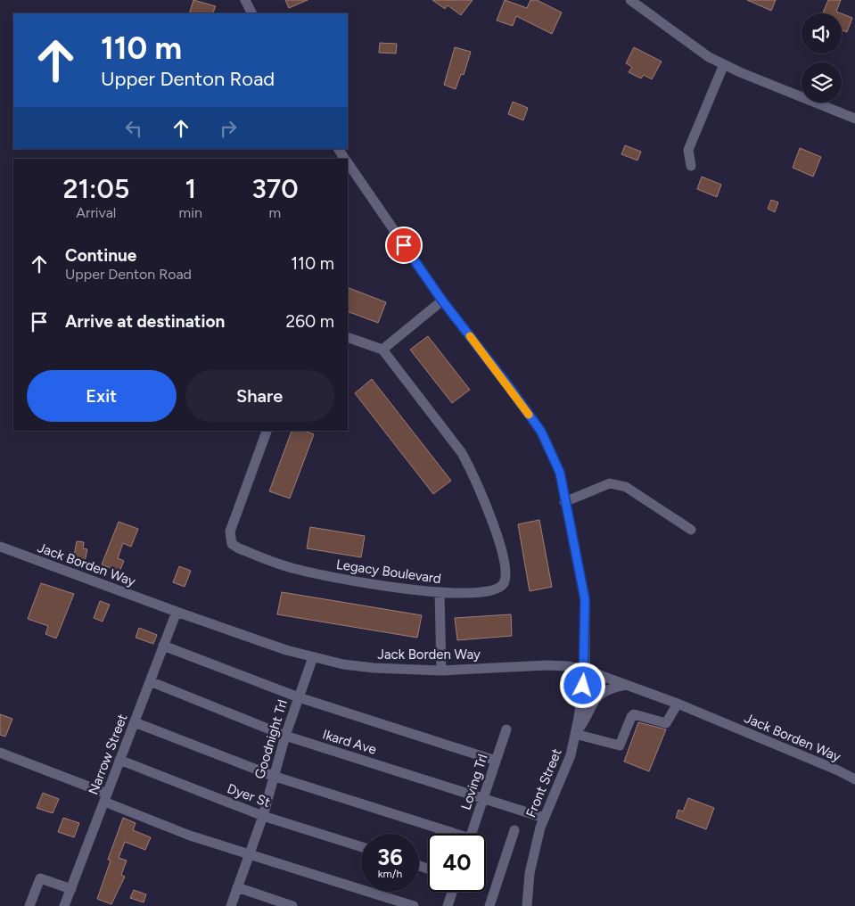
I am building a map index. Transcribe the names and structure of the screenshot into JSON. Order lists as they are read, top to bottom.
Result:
{
  "streets": {
    "street": [
      "Jack Borden Way",
      "Legacy Boulevard",
      "Goodnight Trl",
      "Ikard Ave",
      "Narrow Street",
      "Loving Trl",
      "Front Street",
      "Dyer St"
    ]
  },
  "crossings": [
    ["Jack Borden Way", "Goodnight Trl"],
    ["Jack Borden Way", "Narrow Street"],
    ["Jack Borden Way", "Front Street"],
    ["Goodnight Trl", "Ikard Ave"],
    ["Goodnight Trl", "Dyer St"],
    ["Ikard Ave", "Narrow Street"],
    ["Ikard Ave", "Loving Trl"],
    ["Ikard Ave", "Front Street"],
    ["Narrow Street", "Dyer St"]
  ],
  "page": {
    "turn": ["110 m", "Upper Denton Road"],
    "eta": [
      "21:05",
      "Arrival",
      "1",
      "min",
      "370",
      "m"
    ],
    "list": [
      {
        "name": "Continue",
        "note": "Upper Denton Road",
        "value": "110 m"
      },
      {
        "name": "Arrive at destination",
        "value": "260 m"
      }
    ],
    "buttons": ["Exit", "Share"],
    "speed": "36 km/h",
    "limit": "40"
  }
}
